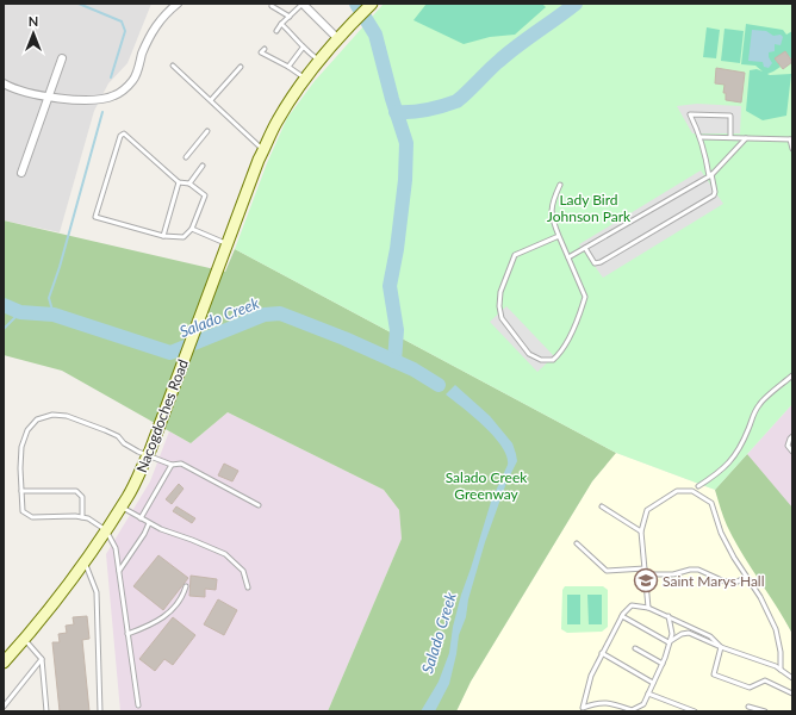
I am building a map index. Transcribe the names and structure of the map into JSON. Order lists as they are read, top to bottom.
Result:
{
  "streets": {
    "main road": ["Nacogdoches Road"]
  },
  "water": ["Salado Creek"],
  "parks": ["Lady Bird Johnson Park", "Salado Creek Greenway"],
  "places": {
    "school or university": ["Saint Marys Hall"]
  },
  "north": "top"
}
